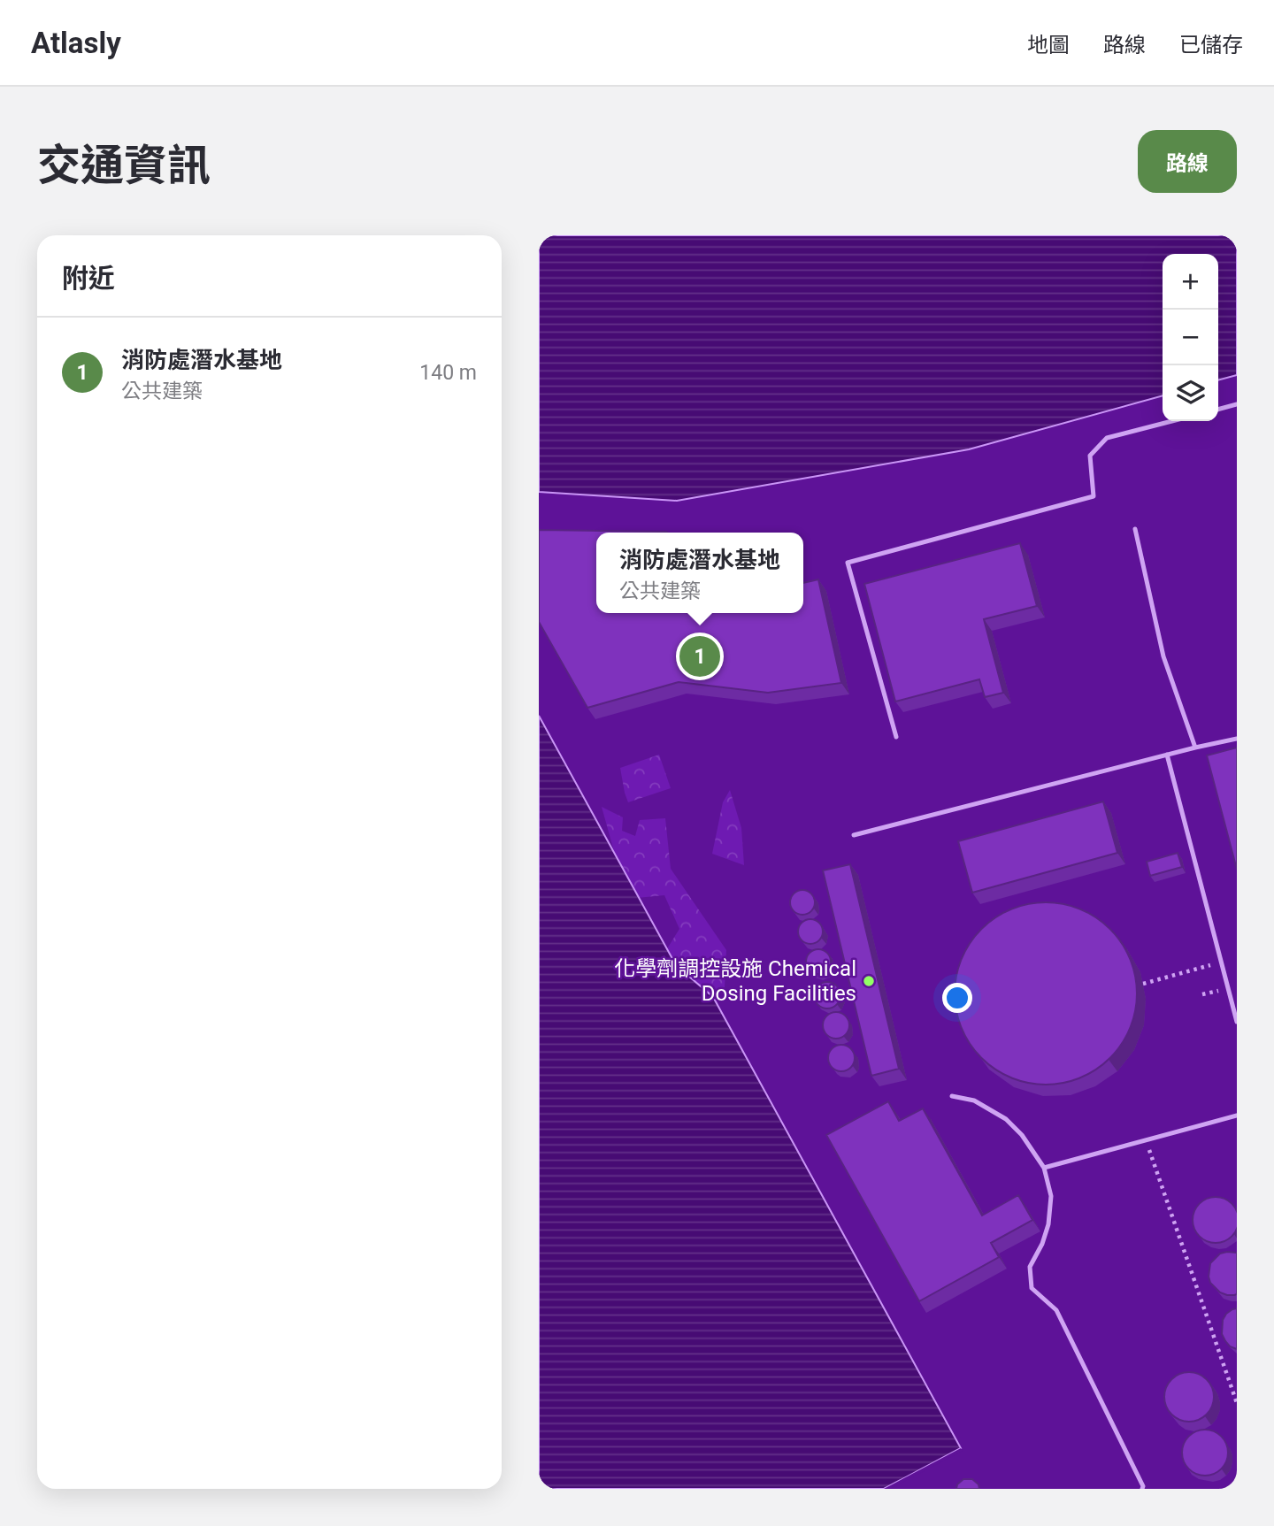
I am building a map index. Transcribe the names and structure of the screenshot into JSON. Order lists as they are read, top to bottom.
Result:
{
  "places": ["化學劑調控設施 Chemical Dosing Facilities"],
  "page": {
    "header": "Atlasly",
    "nav": ["地圖", "路線", "已儲存"],
    "title": "交通資訊",
    "buttons": "路線",
    "heading": "附近",
    "map_buttons": ["+", "−"],
    "list": [
      {
        "mark": "1",
        "name": "消防處潛水基地",
        "note": "公共建築",
        "value": "140 m"
      }
    ],
    "popup": ["消防處潛水基地", "公共建築"],
    "pins": "1"
  }
}
